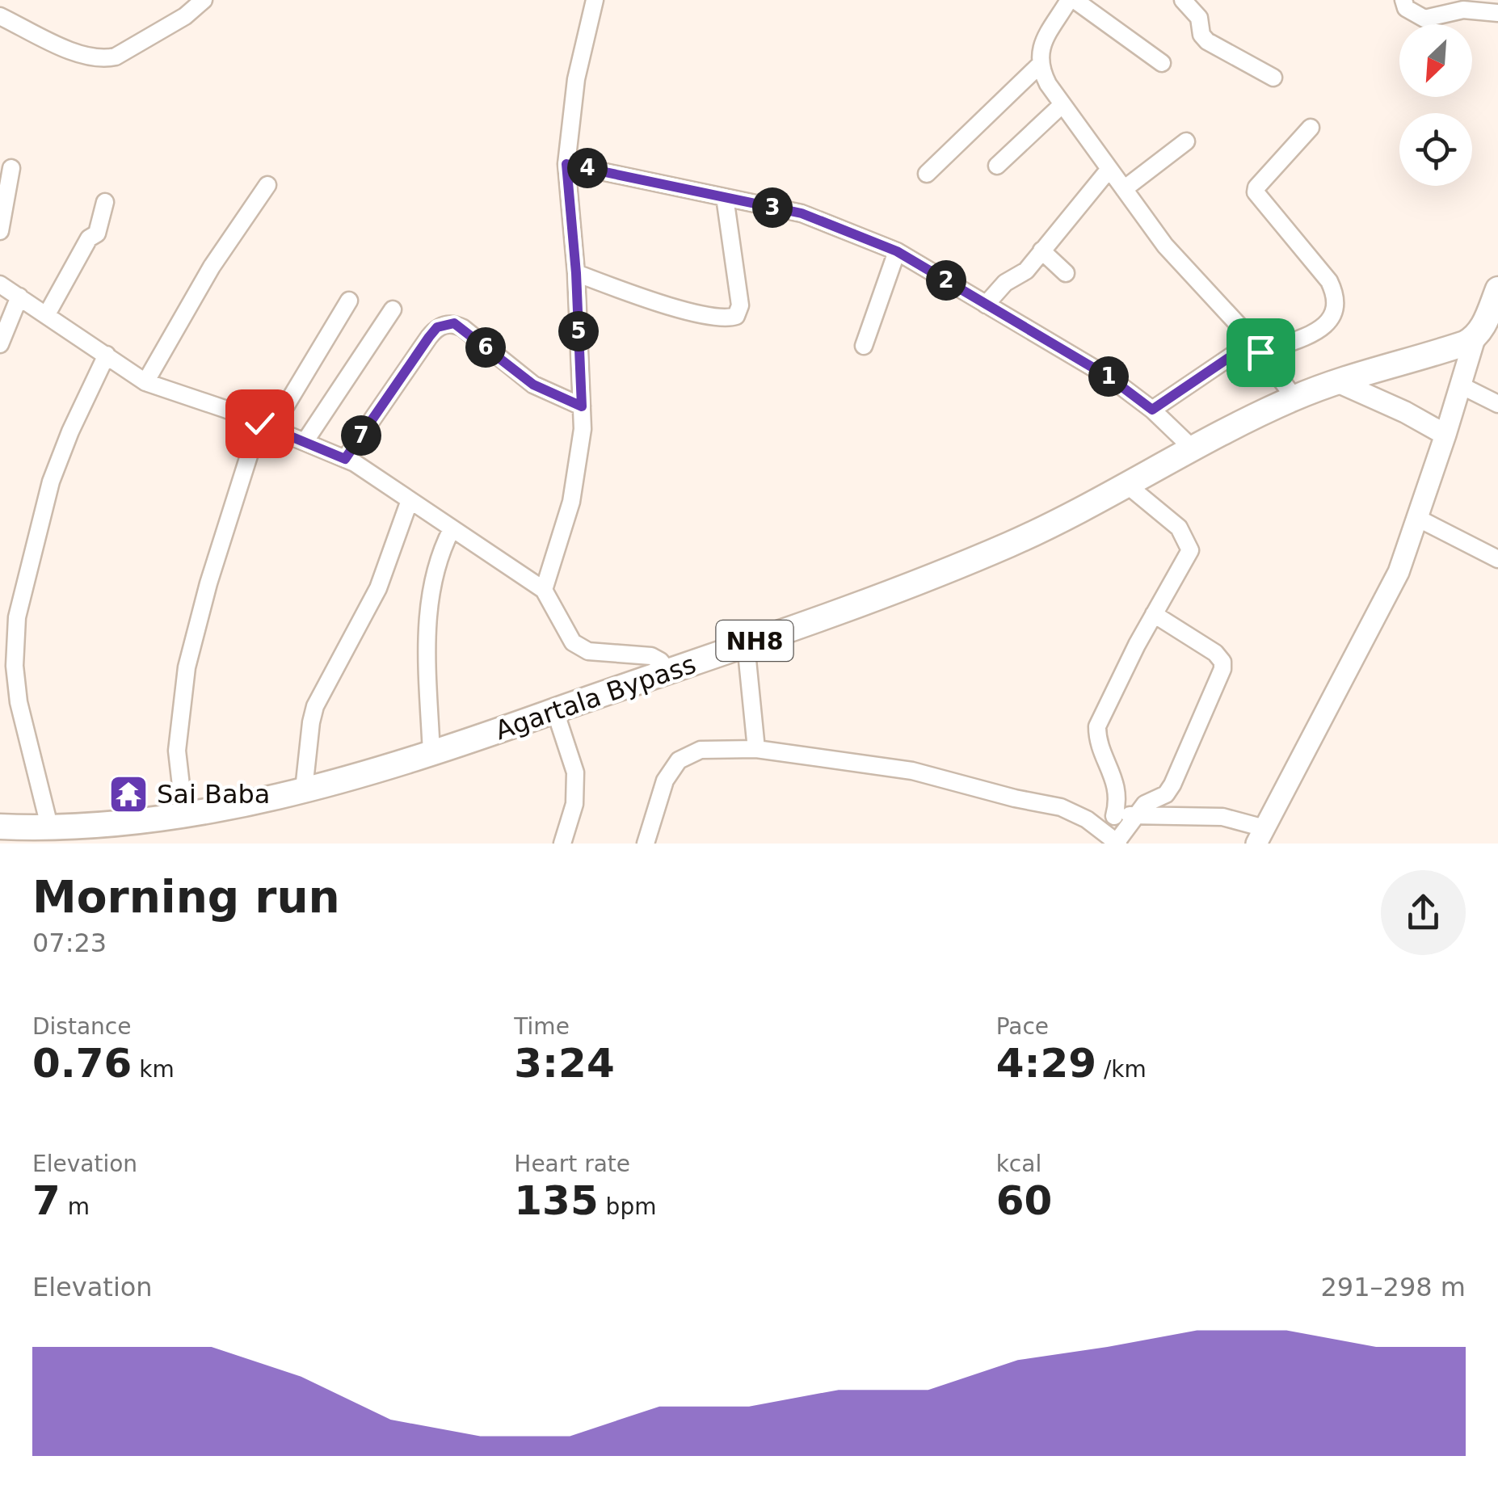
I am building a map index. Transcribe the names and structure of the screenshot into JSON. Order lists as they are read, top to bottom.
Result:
{
  "streets": {
    "highway": ["NH8", "Agartala Bypass"]
  },
  "places": {
    "temple": ["Sai Baba"]
  },
  "north": "bottom left",
  "page": {
    "pins": [
      "4",
      "3",
      "2",
      "5",
      "6",
      "1",
      "7"
    ],
    "heading": ["Morning run", "07:23"],
    "stats": [
      ["Distance", "0.76 km"],
      ["Time", "3:24"],
      ["Pace", "4:29 /km"],
      ["Elevation", "7 m"],
      ["Heart rate", "135 bpm"],
      ["kcal", "60"]
    ],
    "chart": ["Elevation", "291–298 m"]
  }
}
